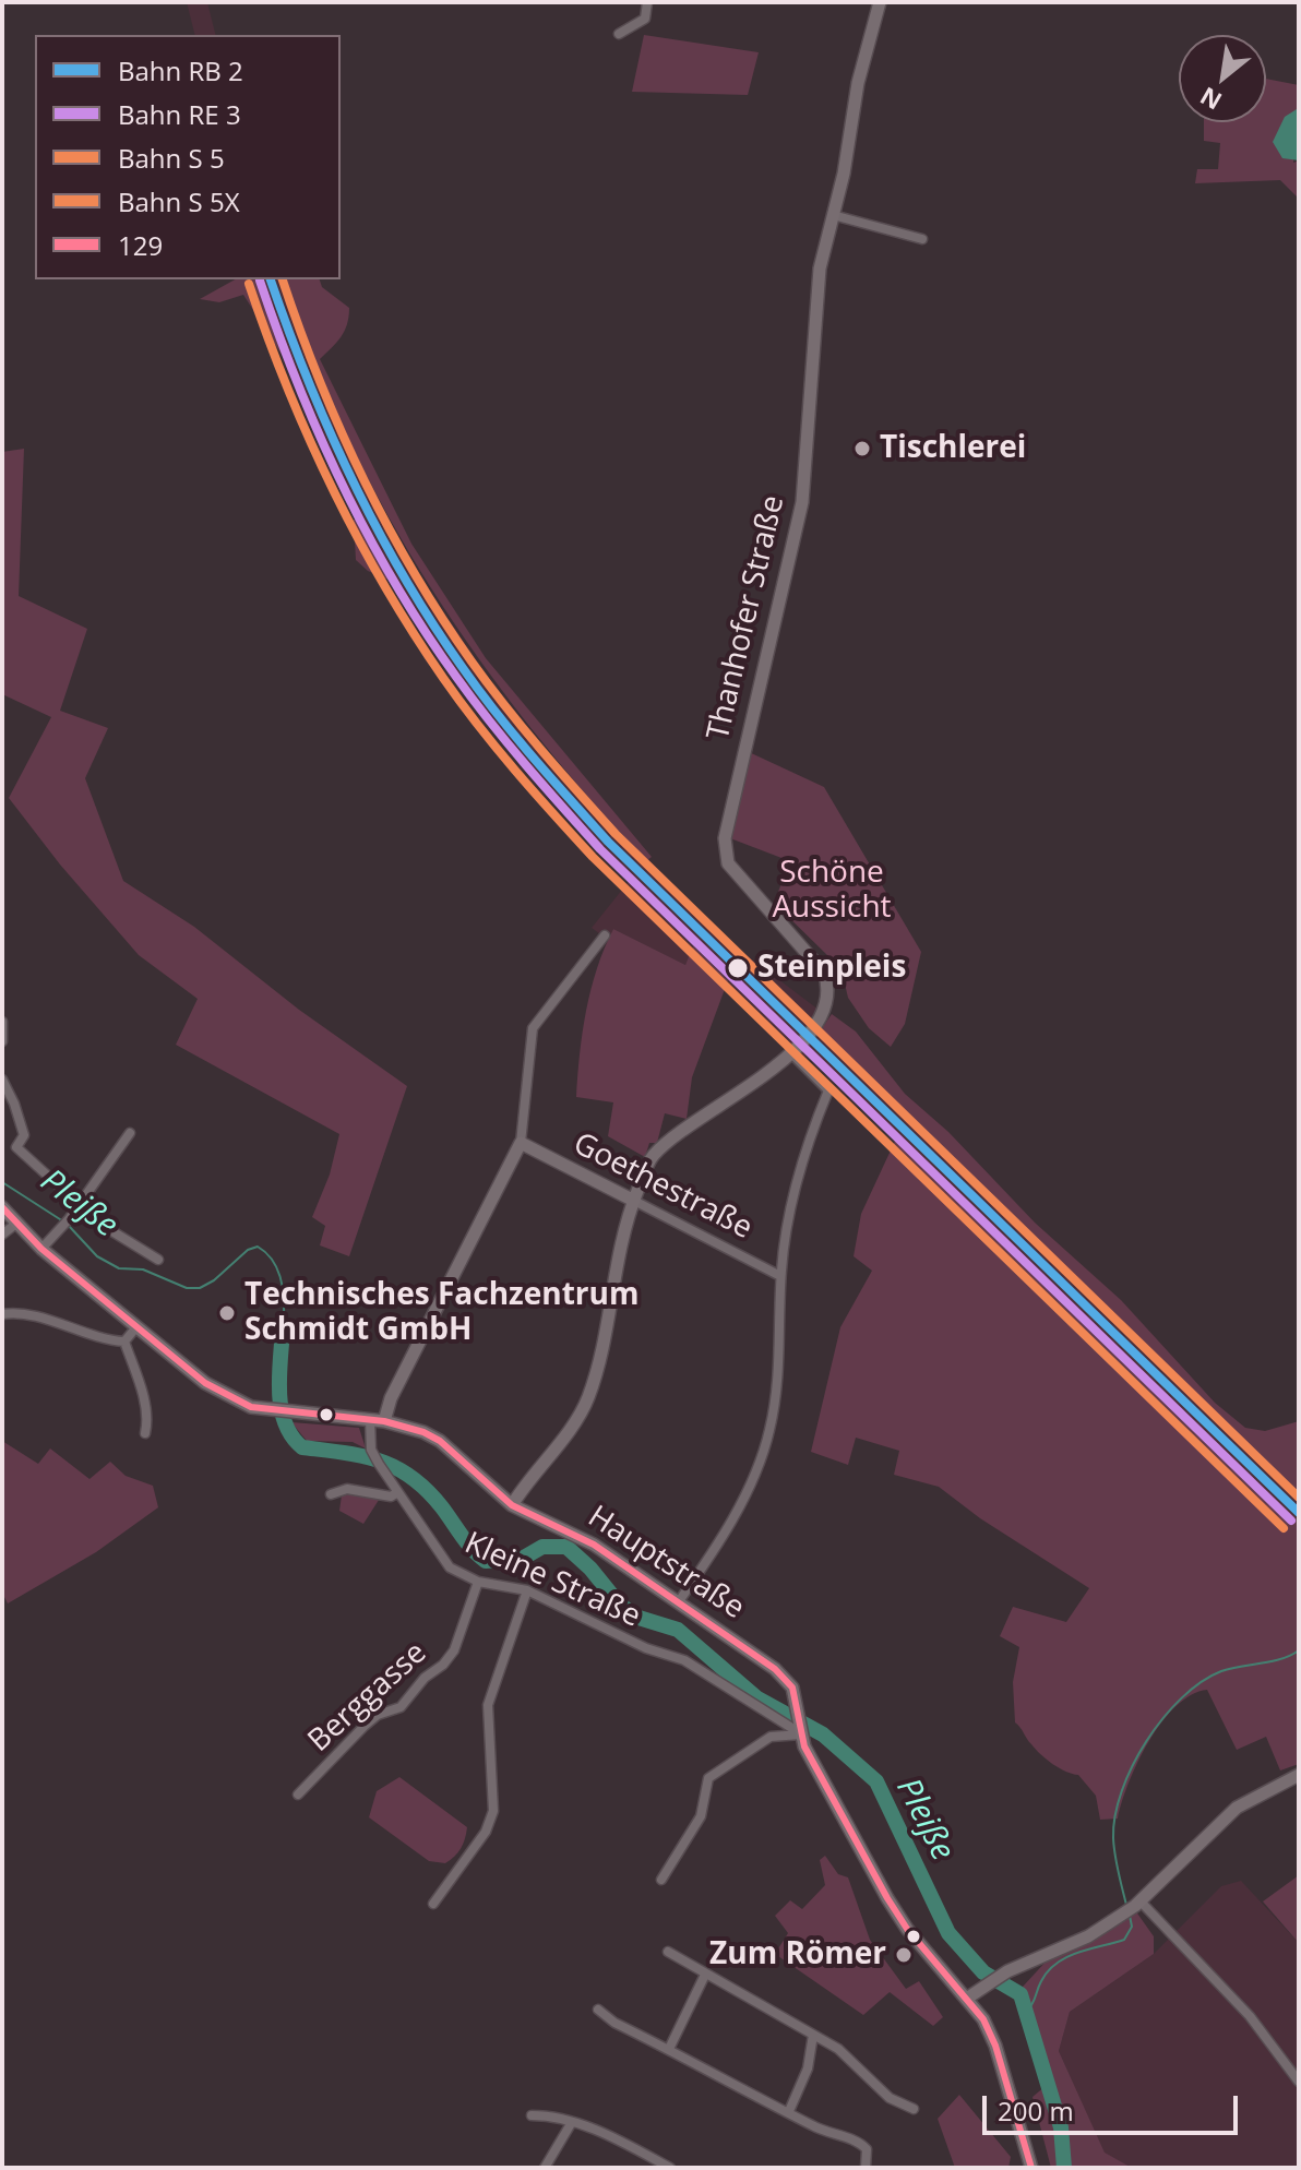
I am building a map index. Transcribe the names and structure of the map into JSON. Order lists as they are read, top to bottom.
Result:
{
  "streets": {
    "street": [
      "Thanhofer Straße",
      "Goethestraße",
      "Hauptstraße",
      "Kleine Straße",
      "Berggasse"
    ]
  },
  "crossings": [
    ["Hauptstraße", "Kleine Straße"],
    ["Kleine Straße", "Berggasse"]
  ],
  "water": ["Pleiße"],
  "parks": ["Schöne Aussicht"],
  "places": [
    "Tischlerei",
    "Steinpleis",
    "Technisches Fachzentrum Schmidt GmbH",
    "Zum Römer"
  ],
  "lines": ["transit line 129"],
  "legend": [
    "Bahn RB 2",
    "Bahn RE 3",
    "Bahn S 5",
    "Bahn S 5X",
    "129"
  ],
  "scale_bar": "200 m",
  "north": "bottom left"
}
